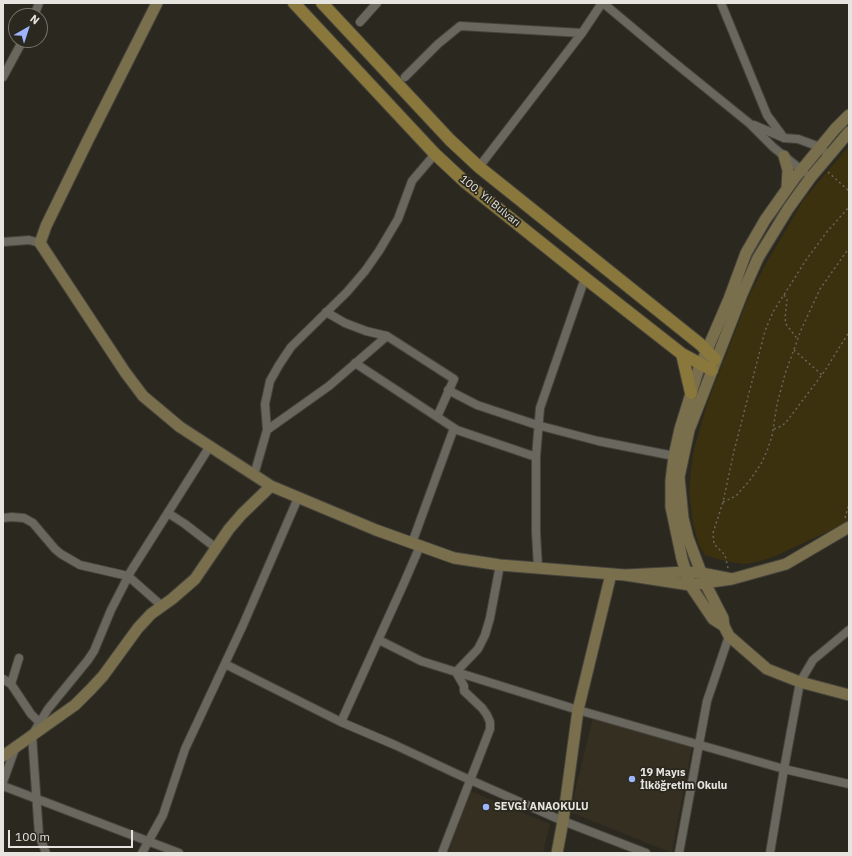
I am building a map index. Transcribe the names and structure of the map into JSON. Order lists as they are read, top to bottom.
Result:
{
  "streets": {
    "main road": ["100. Yıl Bulvarı"]
  },
  "places": ["19 Mayıs İlköğretim Okulu", "SEVGİ ANAOKULU"],
  "scale_bar": "100 m",
  "north": "top right"
}
